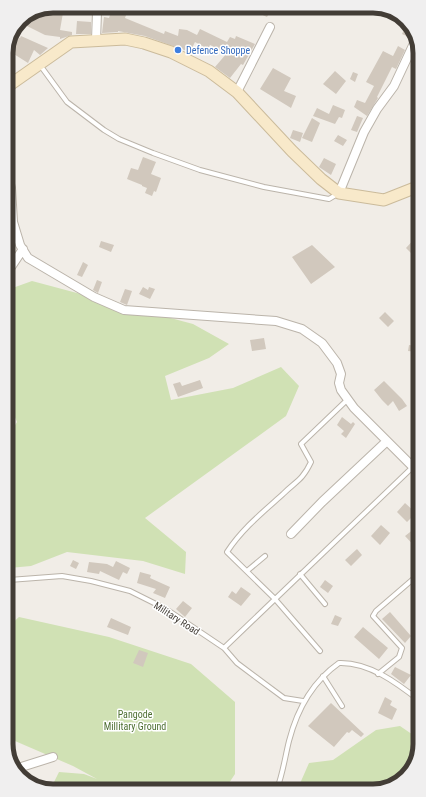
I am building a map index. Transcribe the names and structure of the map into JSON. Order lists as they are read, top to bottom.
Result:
{
  "streets": {
    "lane": ["Military Road"]
  },
  "parks": ["Pangode Millitary Ground"],
  "places": ["Defence Shoppe"]
}
